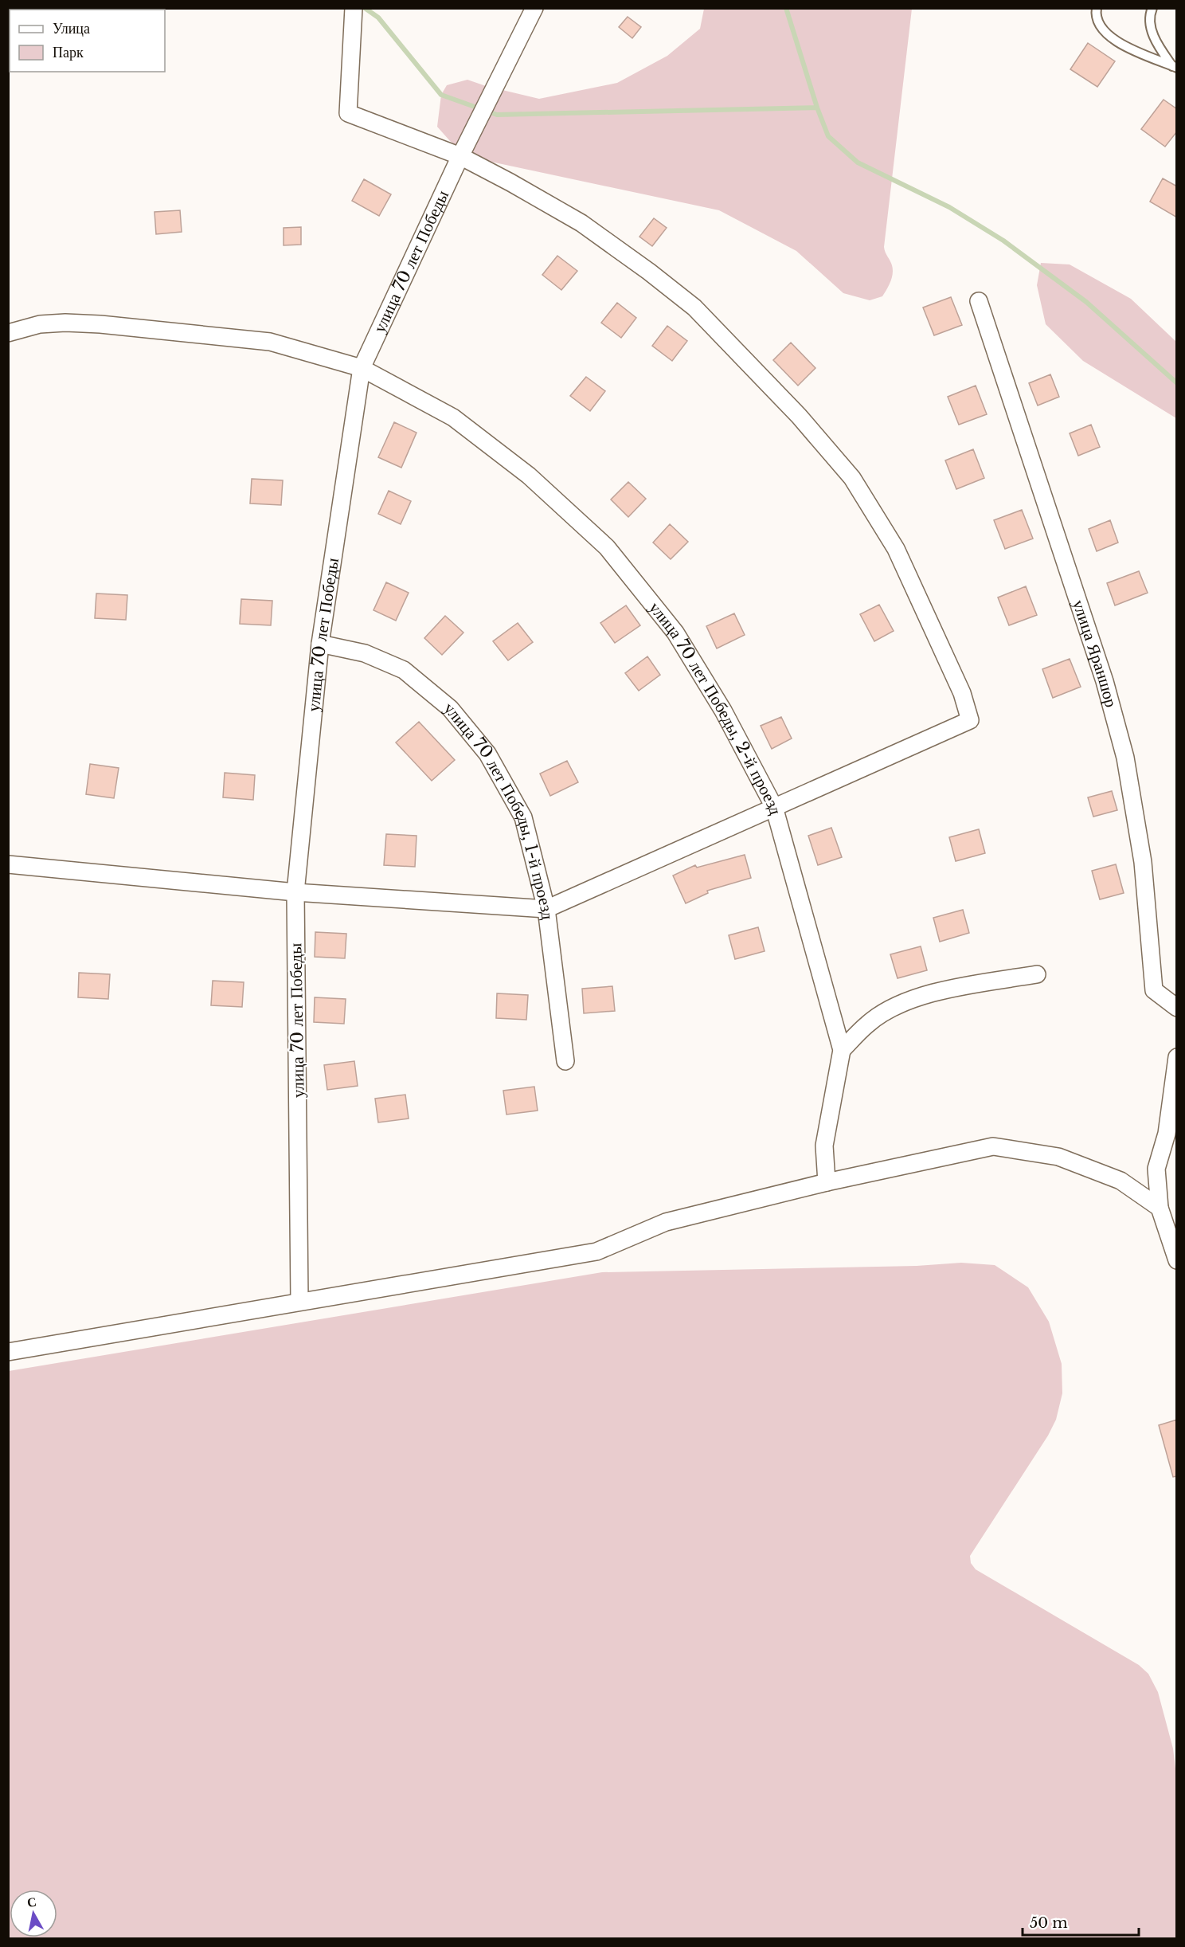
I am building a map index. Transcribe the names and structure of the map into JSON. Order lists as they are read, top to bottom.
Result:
{
  "streets": {
    "street": [
      "улица 70 лет Победы",
      "улица Яраншор",
      "улица 70 лет Победы, 2-й проезд",
      "улица 70 лет Победы, 1-й проезд"
    ]
  },
  "crossings": [
    ["улица 70 лет Победы", "улица 70 лет Победы, 2-й проезд"],
    ["улица 70 лет Победы", "улица 70 лет Победы, 1-й проезд"]
  ],
  "legend": ["Улица", "Парк"],
  "scale_bar": "50 m",
  "north": "top"
}
